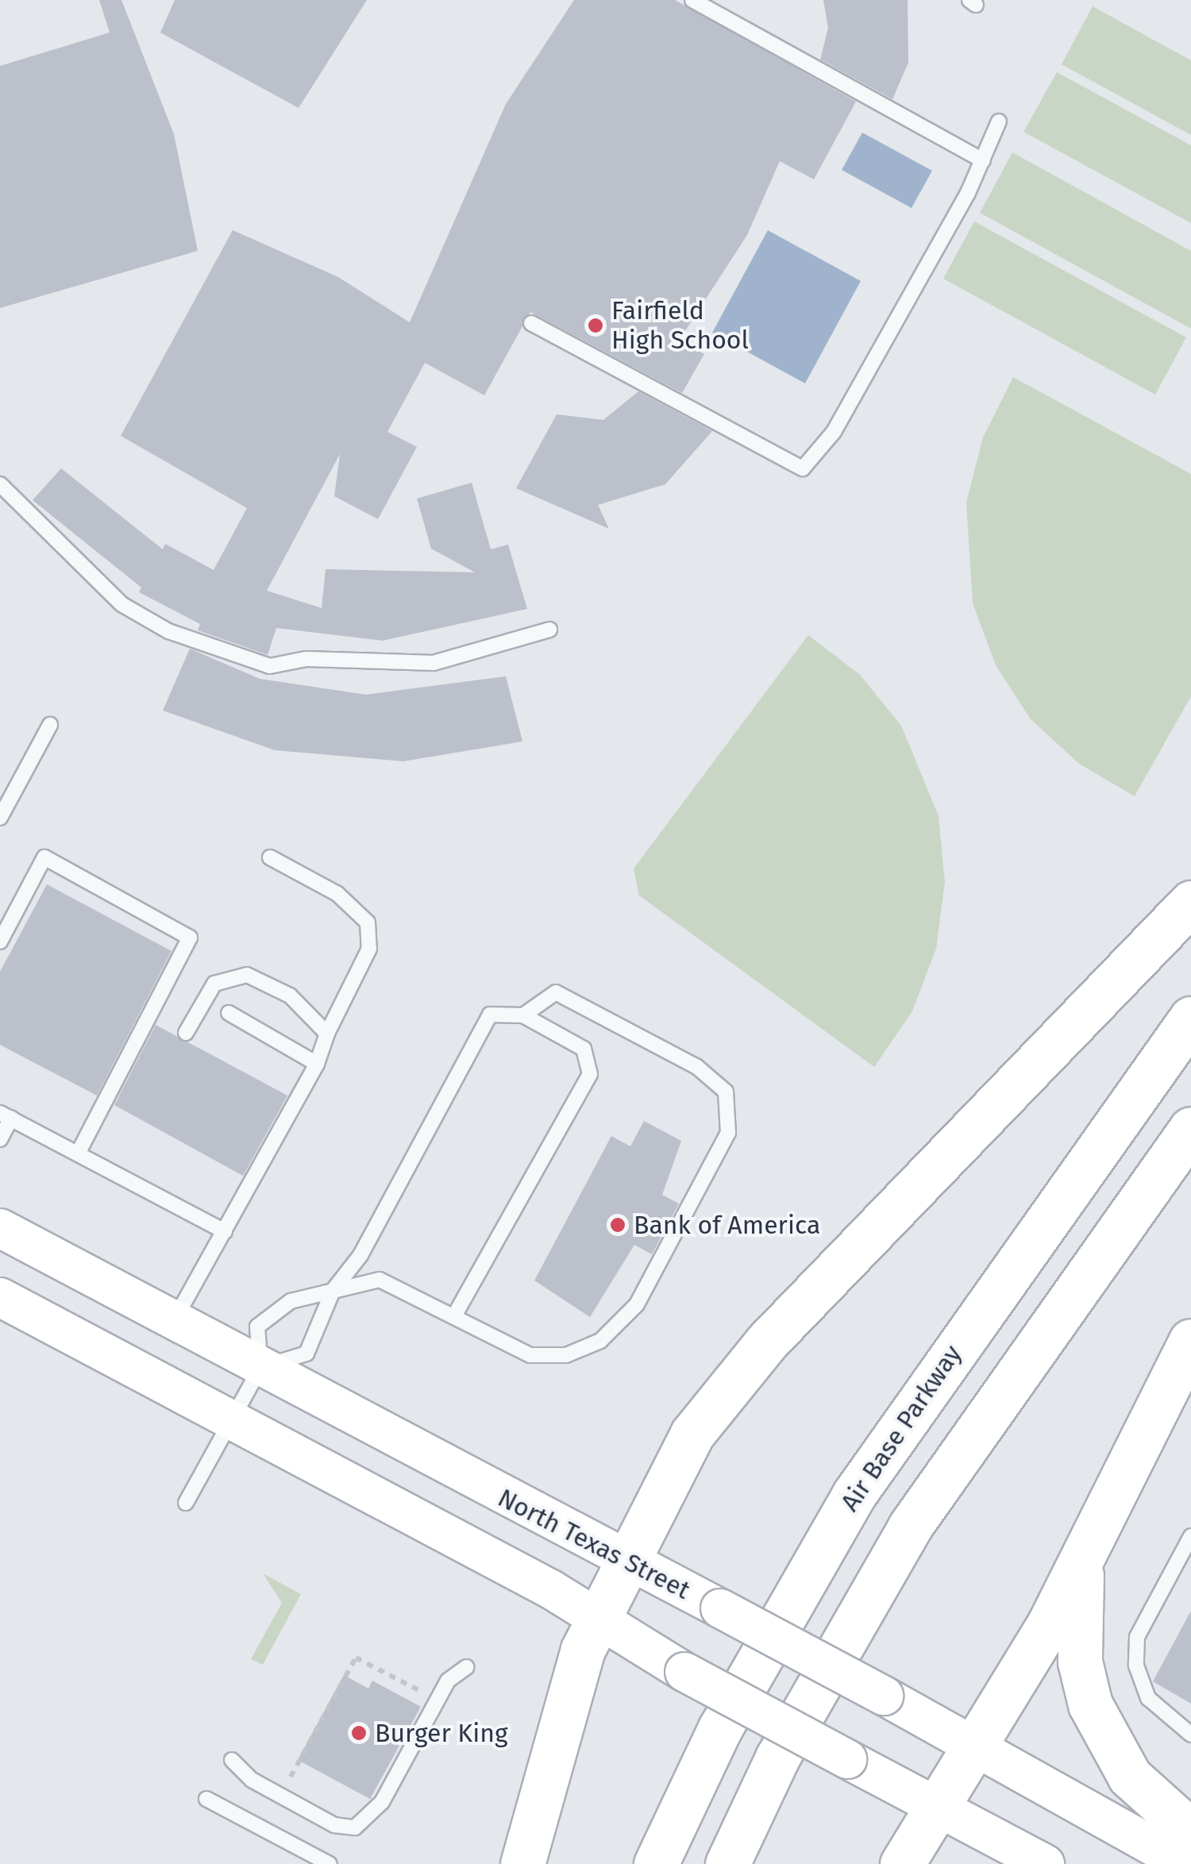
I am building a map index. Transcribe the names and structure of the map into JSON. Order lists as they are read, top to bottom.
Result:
{
  "streets": {
    "main road": ["Air Base Parkway", "North Texas Street"]
  },
  "places": ["Fairfield High School", "Bank of America", "Burger King"]
}
